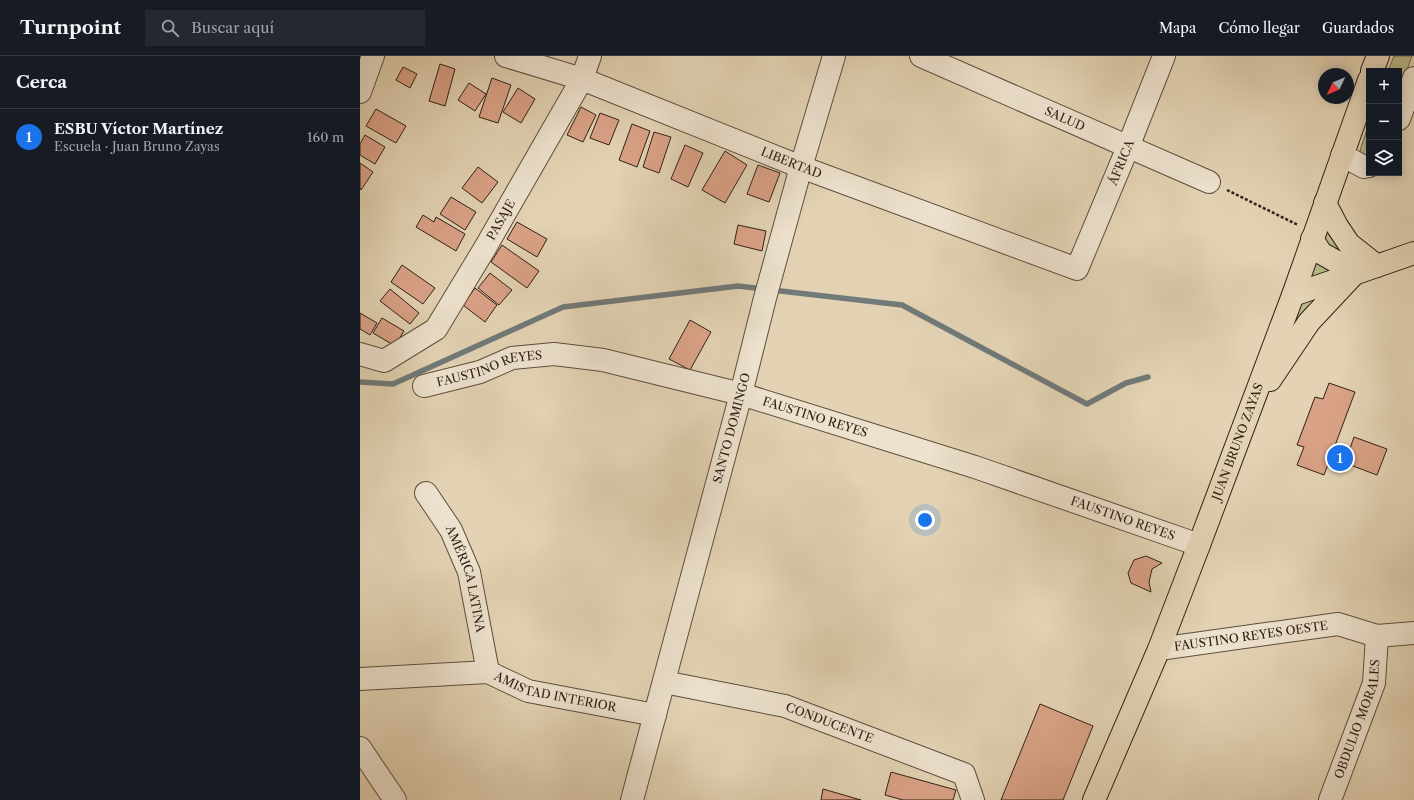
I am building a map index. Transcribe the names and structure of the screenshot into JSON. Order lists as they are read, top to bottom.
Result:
{
  "streets": {
    "main road": ["JUAN BRUNO ZAYAS"],
    "street": [
      "SALUD",
      "LIBERTAD",
      "ÁFRICA",
      "PASAJE",
      "FAUSTINO REYES",
      "SANTO DOMINGO",
      "AMÉRICA LATINA",
      "FAUSTINO REYES OESTE",
      "AMISTAD INTERIOR",
      "OBDULIO MORALES",
      "CONDUCENTE"
    ]
  },
  "crossings": [
    ["SALUD", "ÁFRICA"],
    ["LIBERTAD", "ÁFRICA"],
    ["LIBERTAD", "PASAJE"],
    ["LIBERTAD", "SANTO DOMINGO"],
    ["FAUSTINO REYES", "SANTO DOMINGO"],
    ["FAUSTINO REYES", "JUAN BRUNO ZAYAS"],
    ["SANTO DOMINGO", "AMISTAD INTERIOR"],
    ["SANTO DOMINGO", "CONDUCENTE"],
    ["JUAN BRUNO ZAYAS", "FAUSTINO REYES OESTE"],
    ["AMÉRICA LATINA", "AMISTAD INTERIOR"],
    ["FAUSTINO REYES OESTE", "OBDULIO MORALES"]
  ],
  "north": "bottom left",
  "page": {
    "header": "Turnpoint",
    "search": "Buscar aquí",
    "nav": ["Mapa", "Cómo llegar", "Guardados"],
    "heading": "Cerca",
    "map_buttons": ["+", "−"],
    "list": [
      {
        "mark": "1",
        "name": "ESBU Víctor Martínez",
        "note": "Escuela · Juan Bruno Zayas",
        "value": "160 m"
      }
    ],
    "pins": "1"
  }
}
